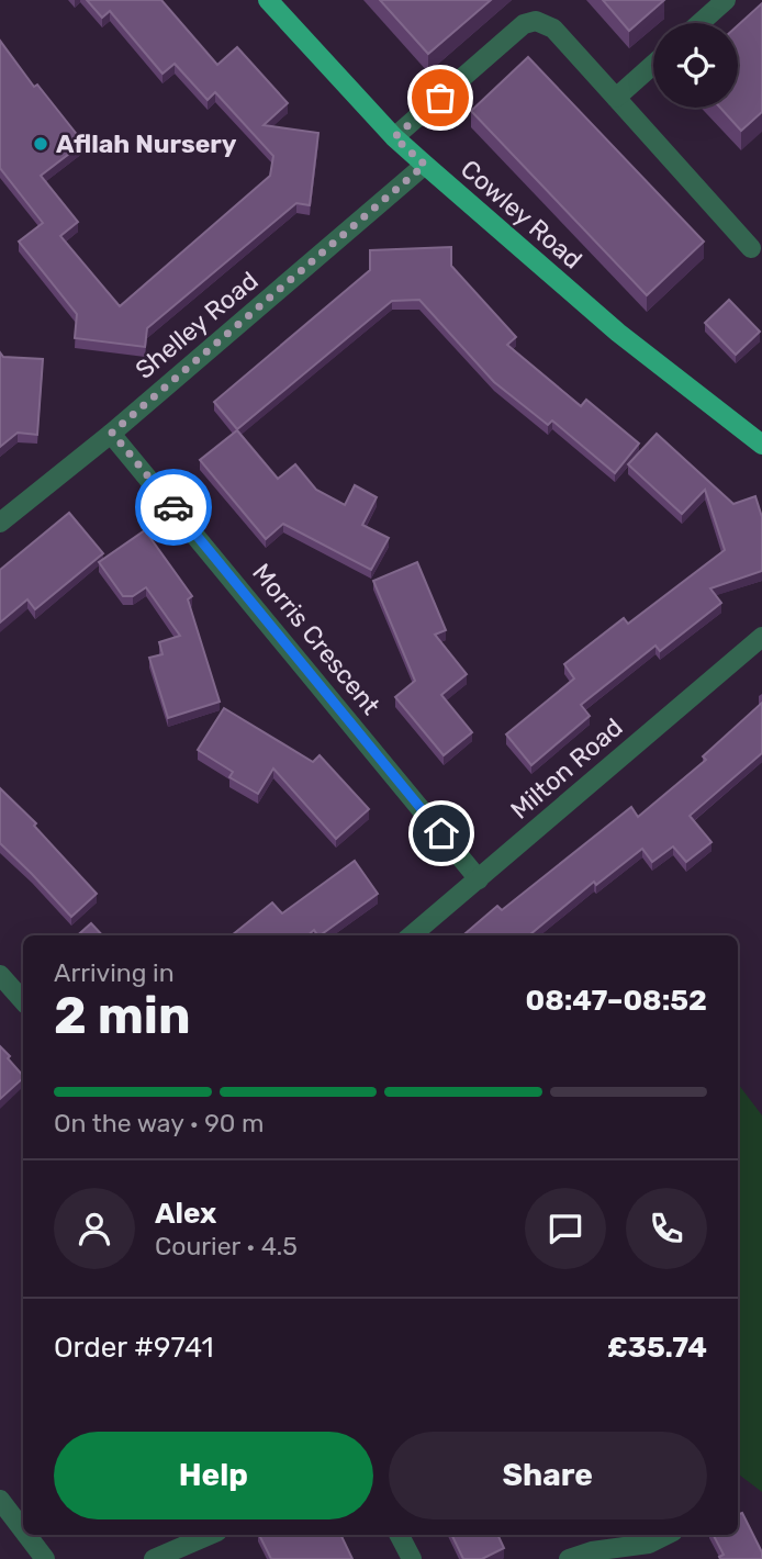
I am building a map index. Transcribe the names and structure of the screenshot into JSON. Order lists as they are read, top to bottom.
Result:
{
  "streets": {
    "main road": ["Cowley Road"],
    "street": ["Shelley Road", "Morris Crescent", "Milton Road"]
  },
  "crossings": [
    ["Cowley Road", "Shelley Road"],
    ["Shelley Road", "Morris Crescent"],
    ["Morris Crescent", "Milton Road"]
  ],
  "places": ["Afllah Nursery"],
  "page": {
    "heading": ["2 min", "Arriving in", "08:47–08:52"],
    "panel": [
      "Alex",
      "Courier · 4.5",
      "Order #9741",
      "£35.74"
    ],
    "bar": "On the way · 90 m",
    "buttons": ["Help", "Share"]
  }
}
